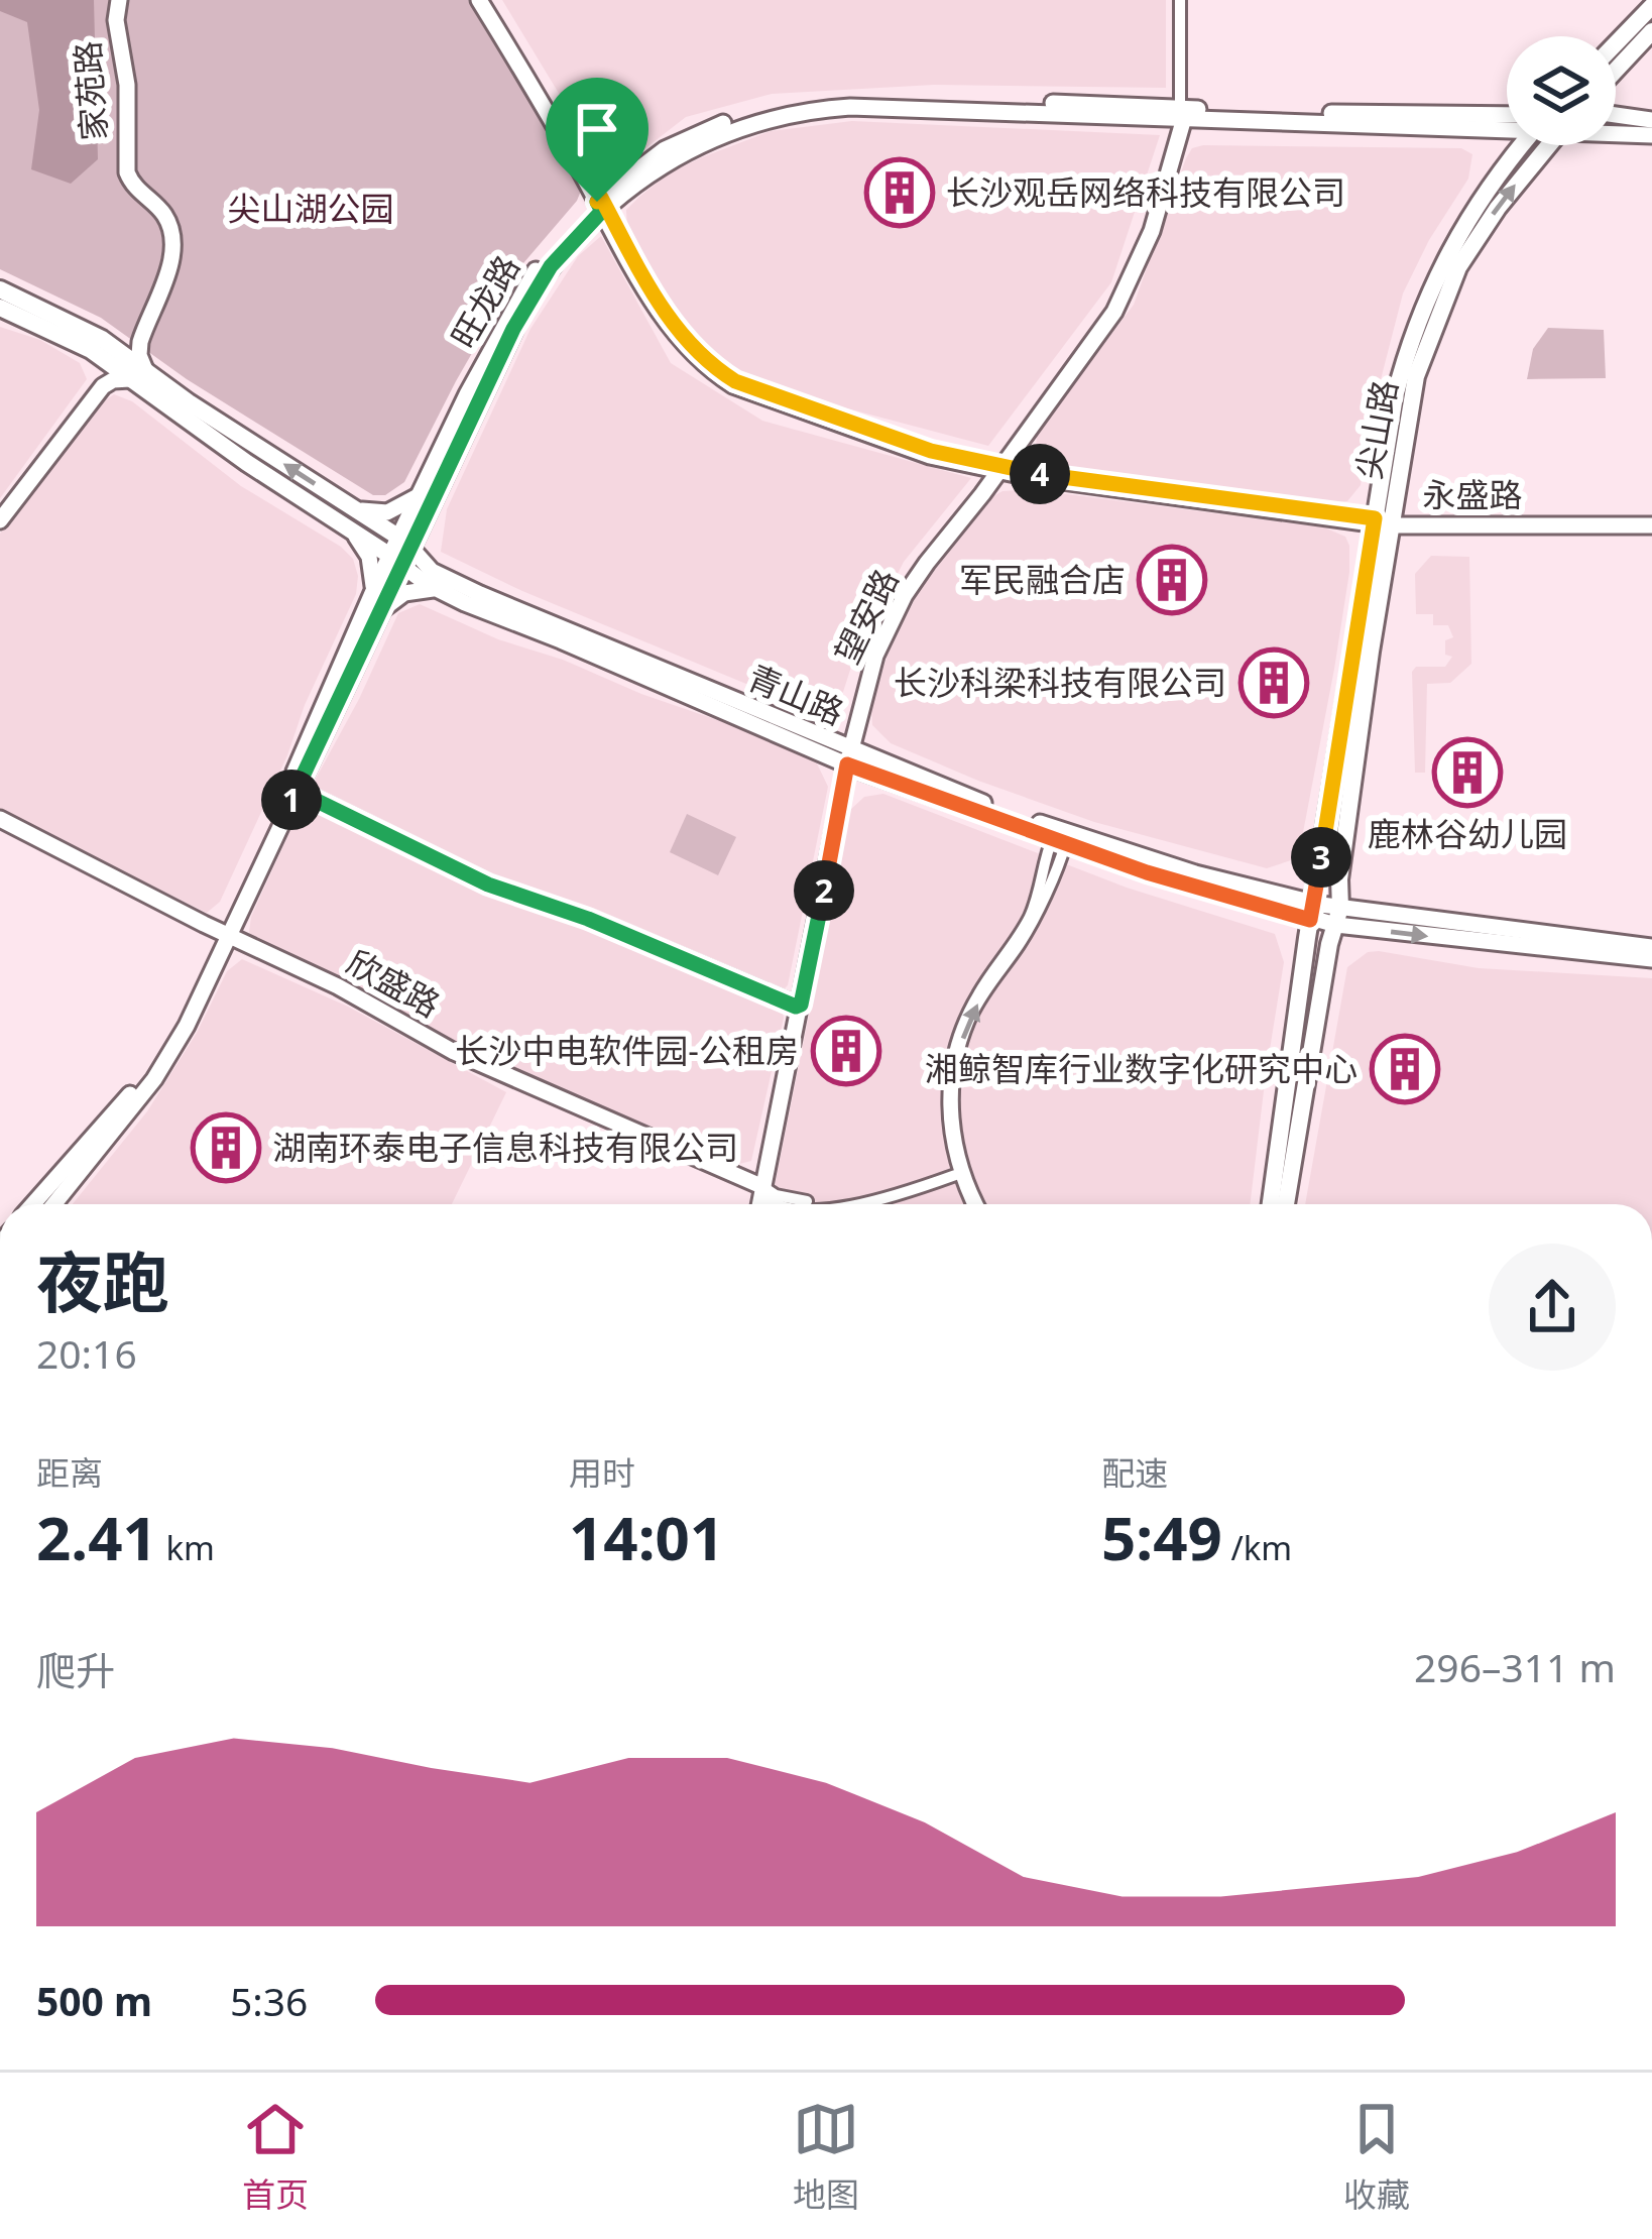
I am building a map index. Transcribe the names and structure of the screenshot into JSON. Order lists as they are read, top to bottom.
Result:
{
  "streets": {
    "main road": [
      "家苑路",
      "旺龙路",
      "尖山路",
      "永盛路",
      "望安路",
      "青山路",
      "欣盛路"
    ]
  },
  "crossings": [
    ["家苑路", "青山路"],
    ["旺龙路", "永盛路"],
    ["旺龙路", "望安路"],
    ["旺龙路", "青山路"],
    ["旺龙路", "欣盛路"],
    ["尖山路", "永盛路"],
    ["尖山路", "青山路"],
    ["永盛路", "望安路"],
    ["望安路", "青山路"],
    ["望安路", "欣盛路"]
  ],
  "parks": ["尖山湖公园"],
  "places": {
    "building": [
      "长沙观岳网络科技有限公司",
      "军民融合店",
      "长沙科梁科技有限公司",
      "鹿林谷幼儿园",
      "长沙中电软件园-公租房",
      "湘鲸智库行业数字化研究中心",
      "湖南环泰电子信息科技有限公司"
    ]
  },
  "page": {
    "pins": [
      "4",
      "1",
      "3",
      "2"
    ],
    "heading": ["夜跑", "20:16"],
    "stats": [
      ["距离", "2.41 km"],
      ["用时", "14:01"],
      ["配速", "5:49 /km"]
    ],
    "chart": ["爬升", "296–311 m"],
    "list": [
      {
        "name": "500 m",
        "note": "5:36"
      }
    ],
    "tabs": ["首页", "地图", "收藏"]
  }
}
